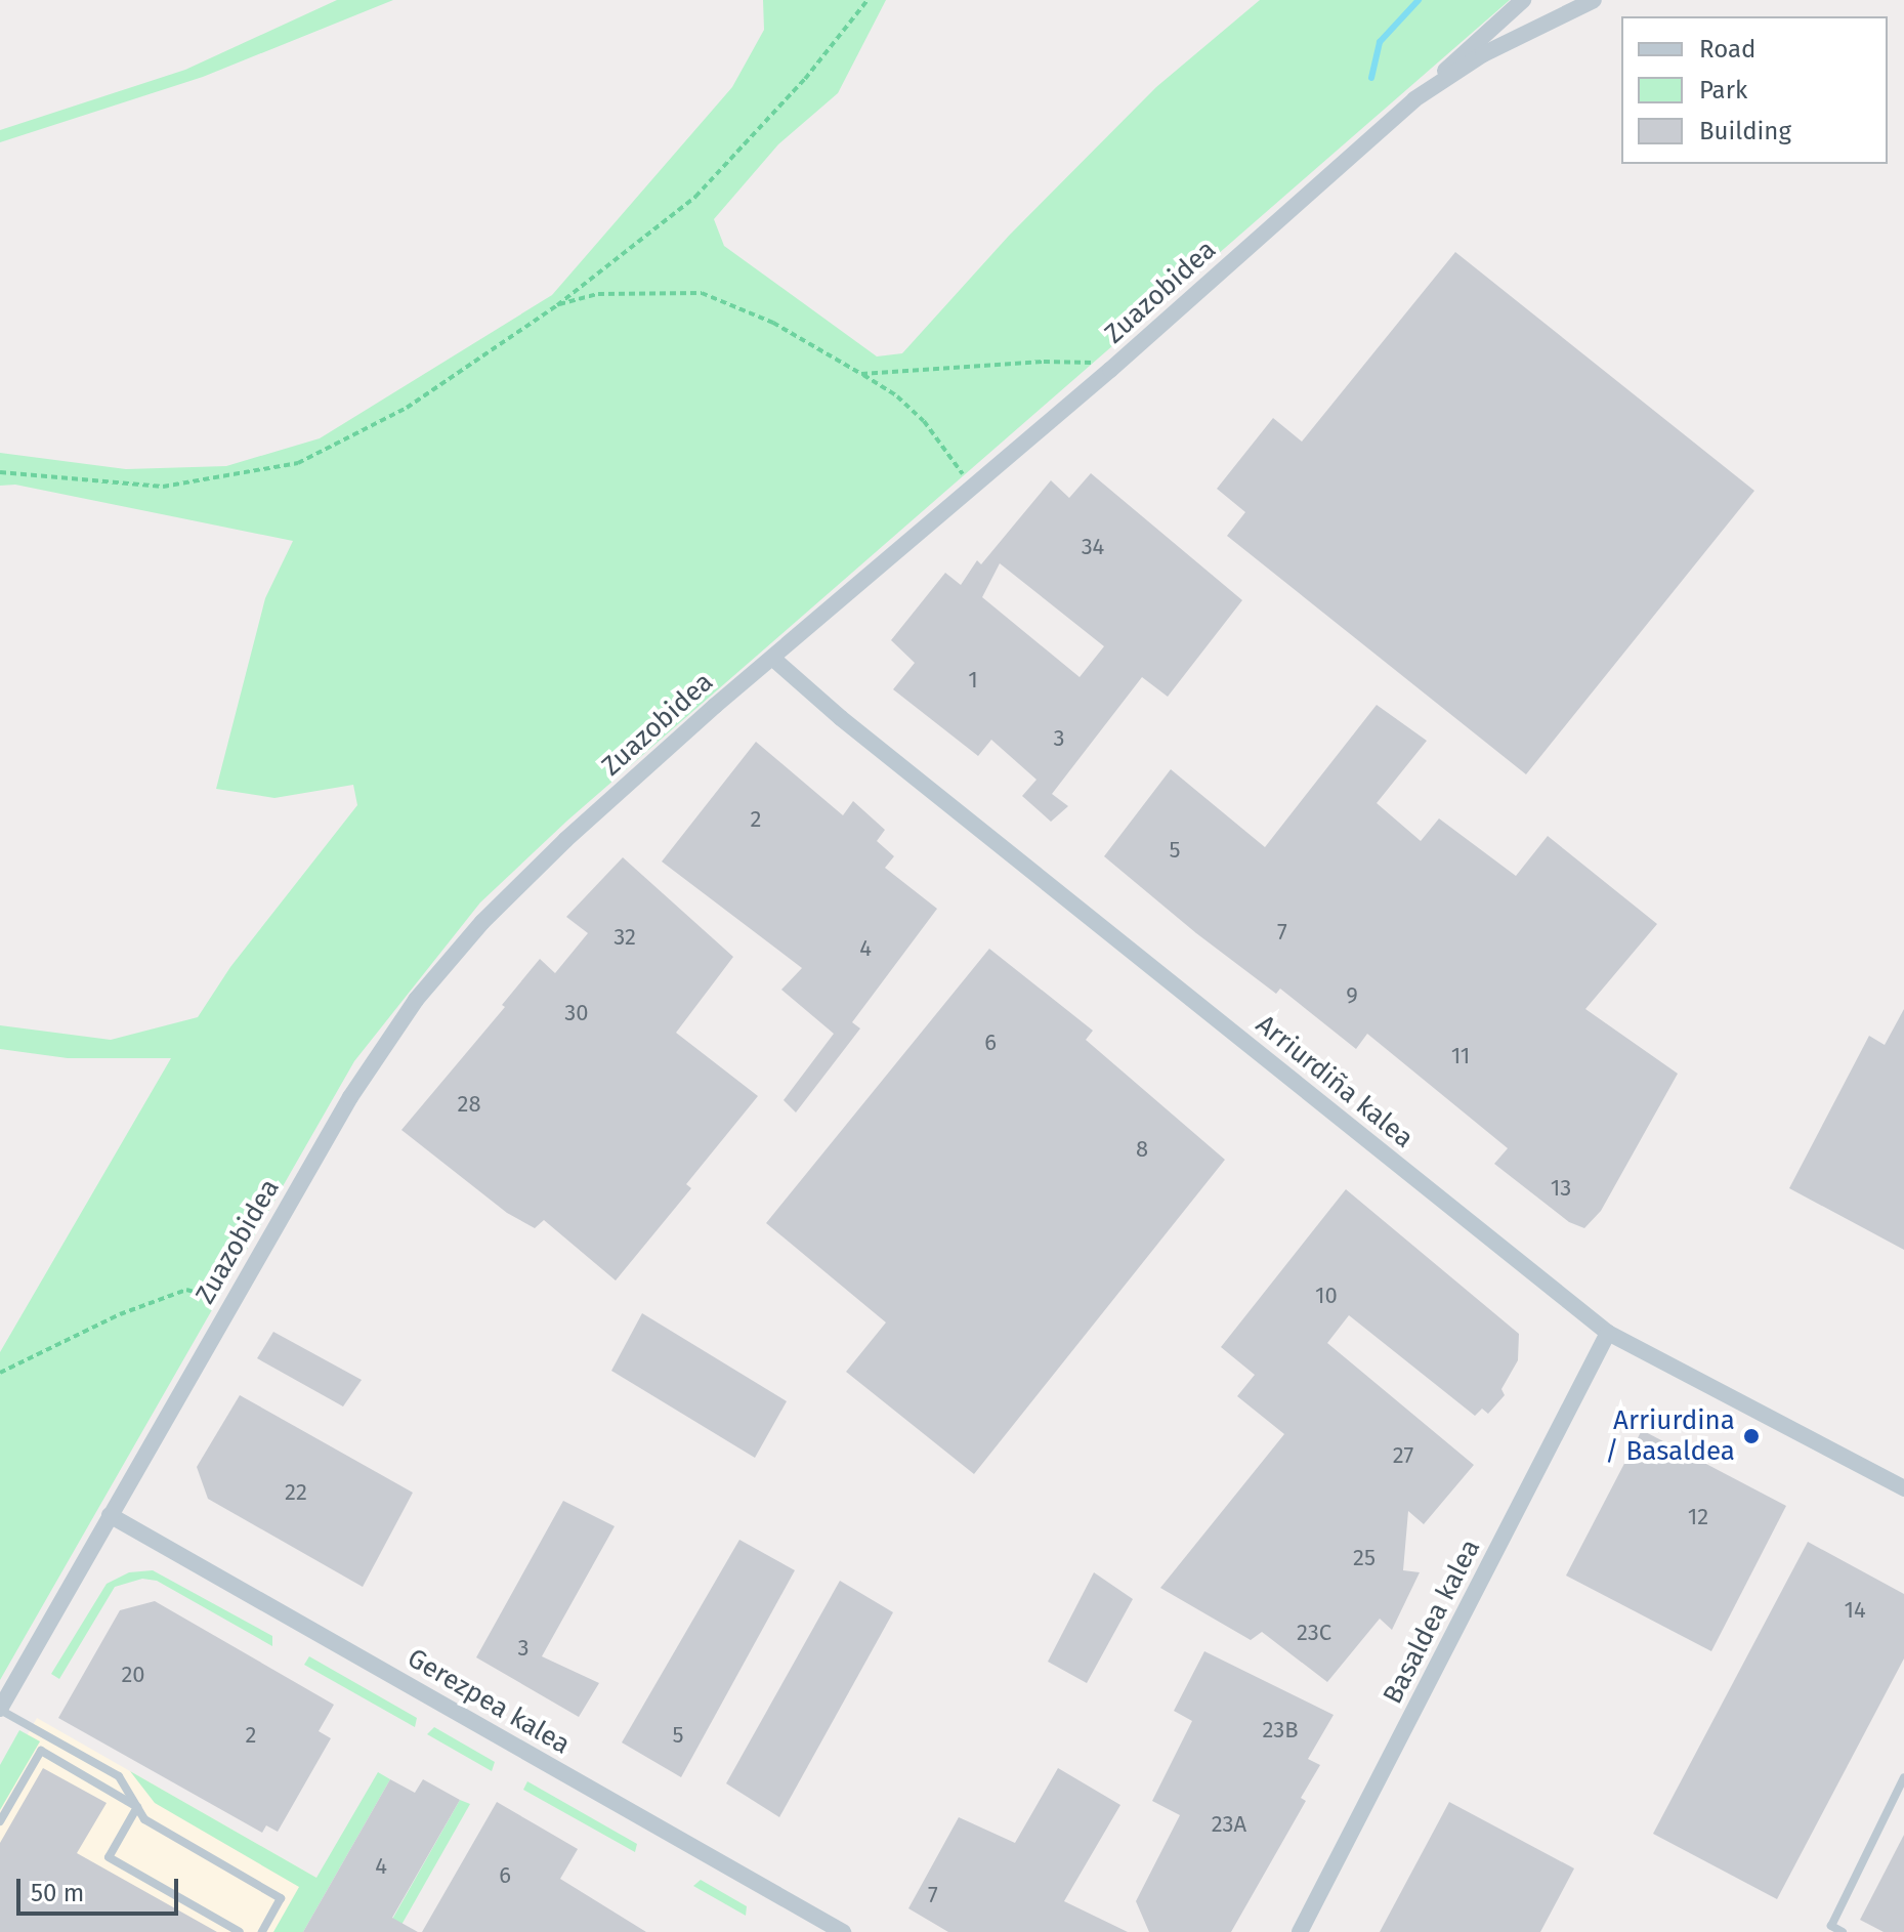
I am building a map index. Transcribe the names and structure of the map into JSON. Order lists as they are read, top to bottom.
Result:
{
  "streets": {
    "street": [
      "Zuazobidea",
      "Arriurdiña kalea",
      "Basaldea kalea",
      "Gerezpea kalea"
    ]
  },
  "crossings": [
    ["Zuazobidea", "Arriurdiña kalea"],
    ["Zuazobidea", "Gerezpea kalea"],
    ["Arriurdiña kalea", "Basaldea kalea"]
  ],
  "places": ["Arriurdina / Basaldea"],
  "house_numbers": [
    "34",
    "1",
    "3",
    "2",
    "5",
    "7",
    "32",
    "4",
    "9",
    "30",
    "6",
    "11",
    "28",
    "8",
    "13",
    "10",
    "27",
    "22",
    "12",
    "25",
    "14",
    "23C",
    "3",
    "20",
    "23B",
    "2",
    "5",
    "23A",
    "4",
    "6",
    "7"
  ],
  "legend": ["Road", "Park", "Building"],
  "scale_bar": "50 m"
}
